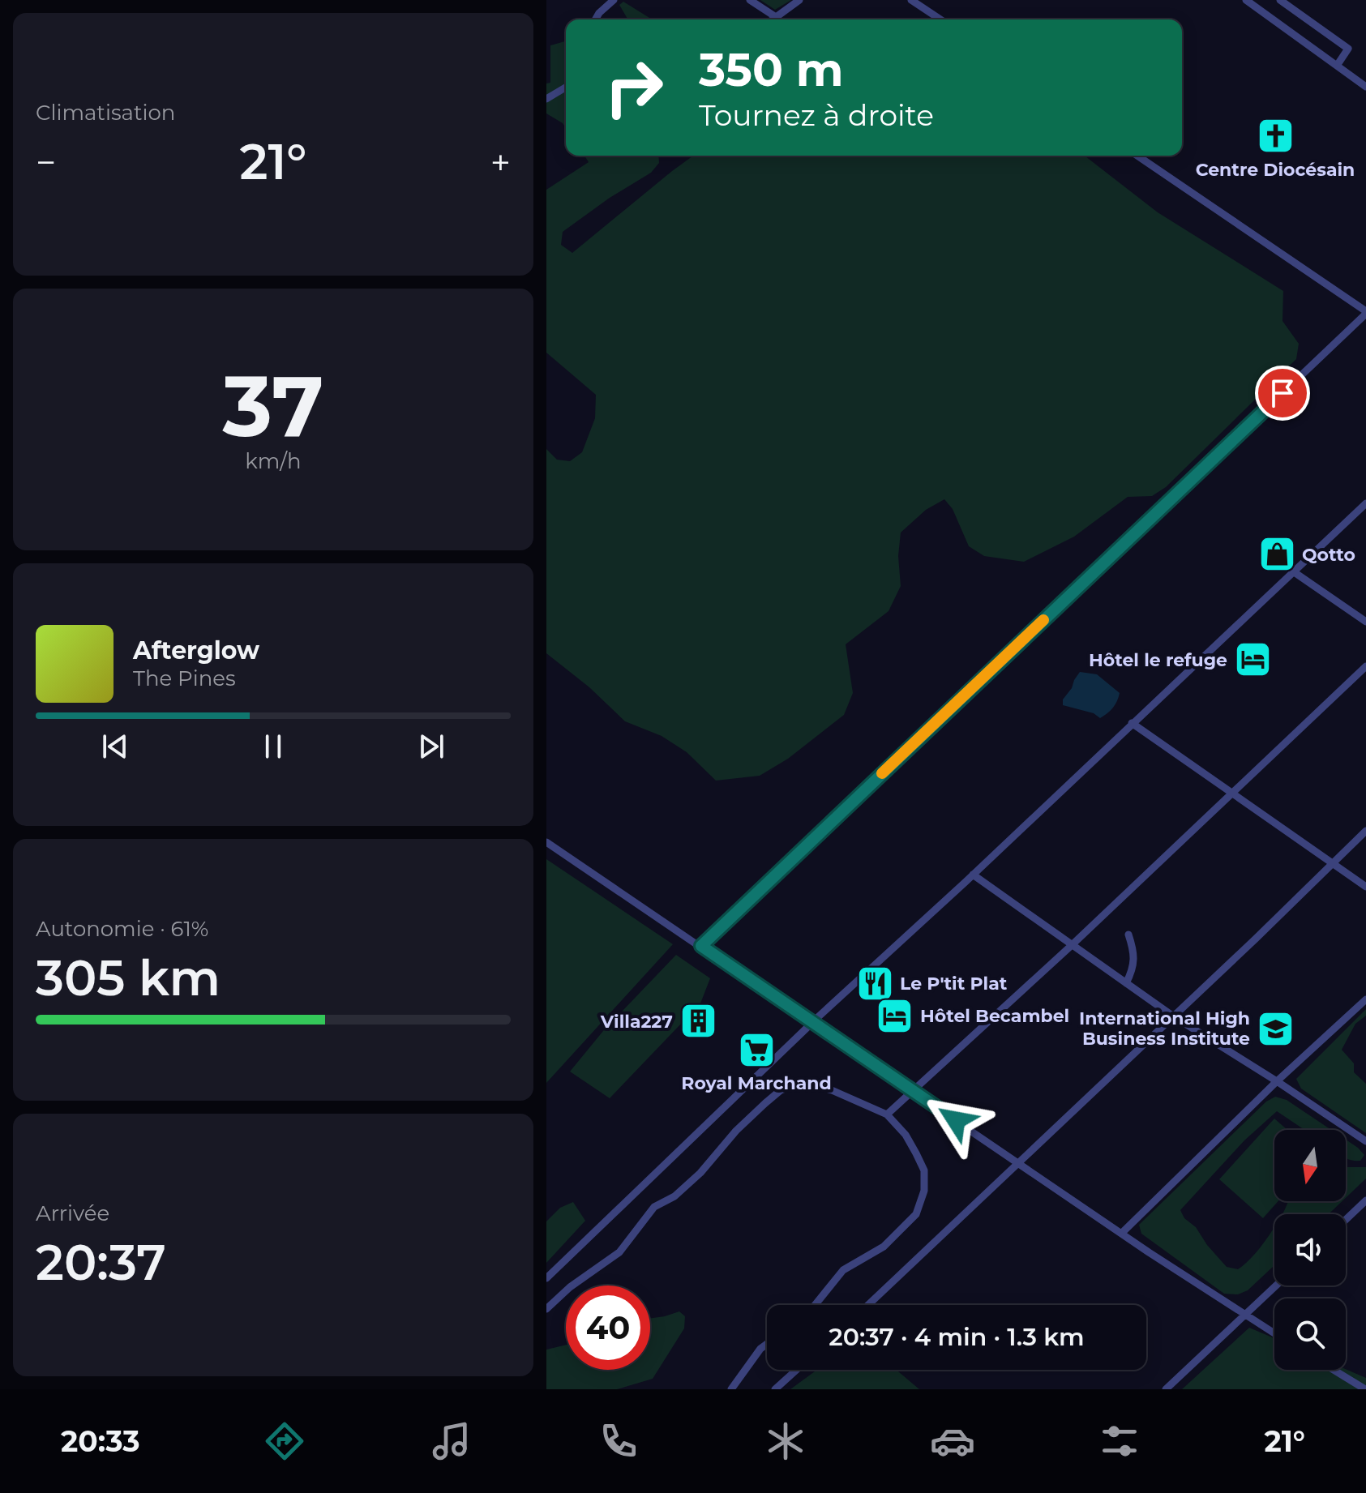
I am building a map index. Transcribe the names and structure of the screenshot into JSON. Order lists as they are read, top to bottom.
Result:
{
  "places": {
    "church": ["Centre Diocésain"],
    "shop": ["Qotto"],
    "hotel": ["Hôtel le refuge", "Hôtel Becambel"],
    "restaurant": ["Le P'tit Plat"],
    "building": ["Villa227"],
    "school or university": ["International High Business Institute"],
    "supermarket": ["Royal Marchand"]
  },
  "north": "bottom",
  "page": {
    "tile": [
      "Climatisation",
      ["37", "km/h"],
      ["Autonomie · 61%", "305 km"],
      ["Arrivée", "20:37"]
    ],
    "turn": ["350 m", "Tournez à droite"],
    "heat": ["−", "21°", "+"],
    "song": ["Afterglow", "The Pines"],
    "limit": "40",
    "trip": "20:37 · 4 min · 1.3 km",
    "tabs": ["20:33", "21°"]
  }
}
